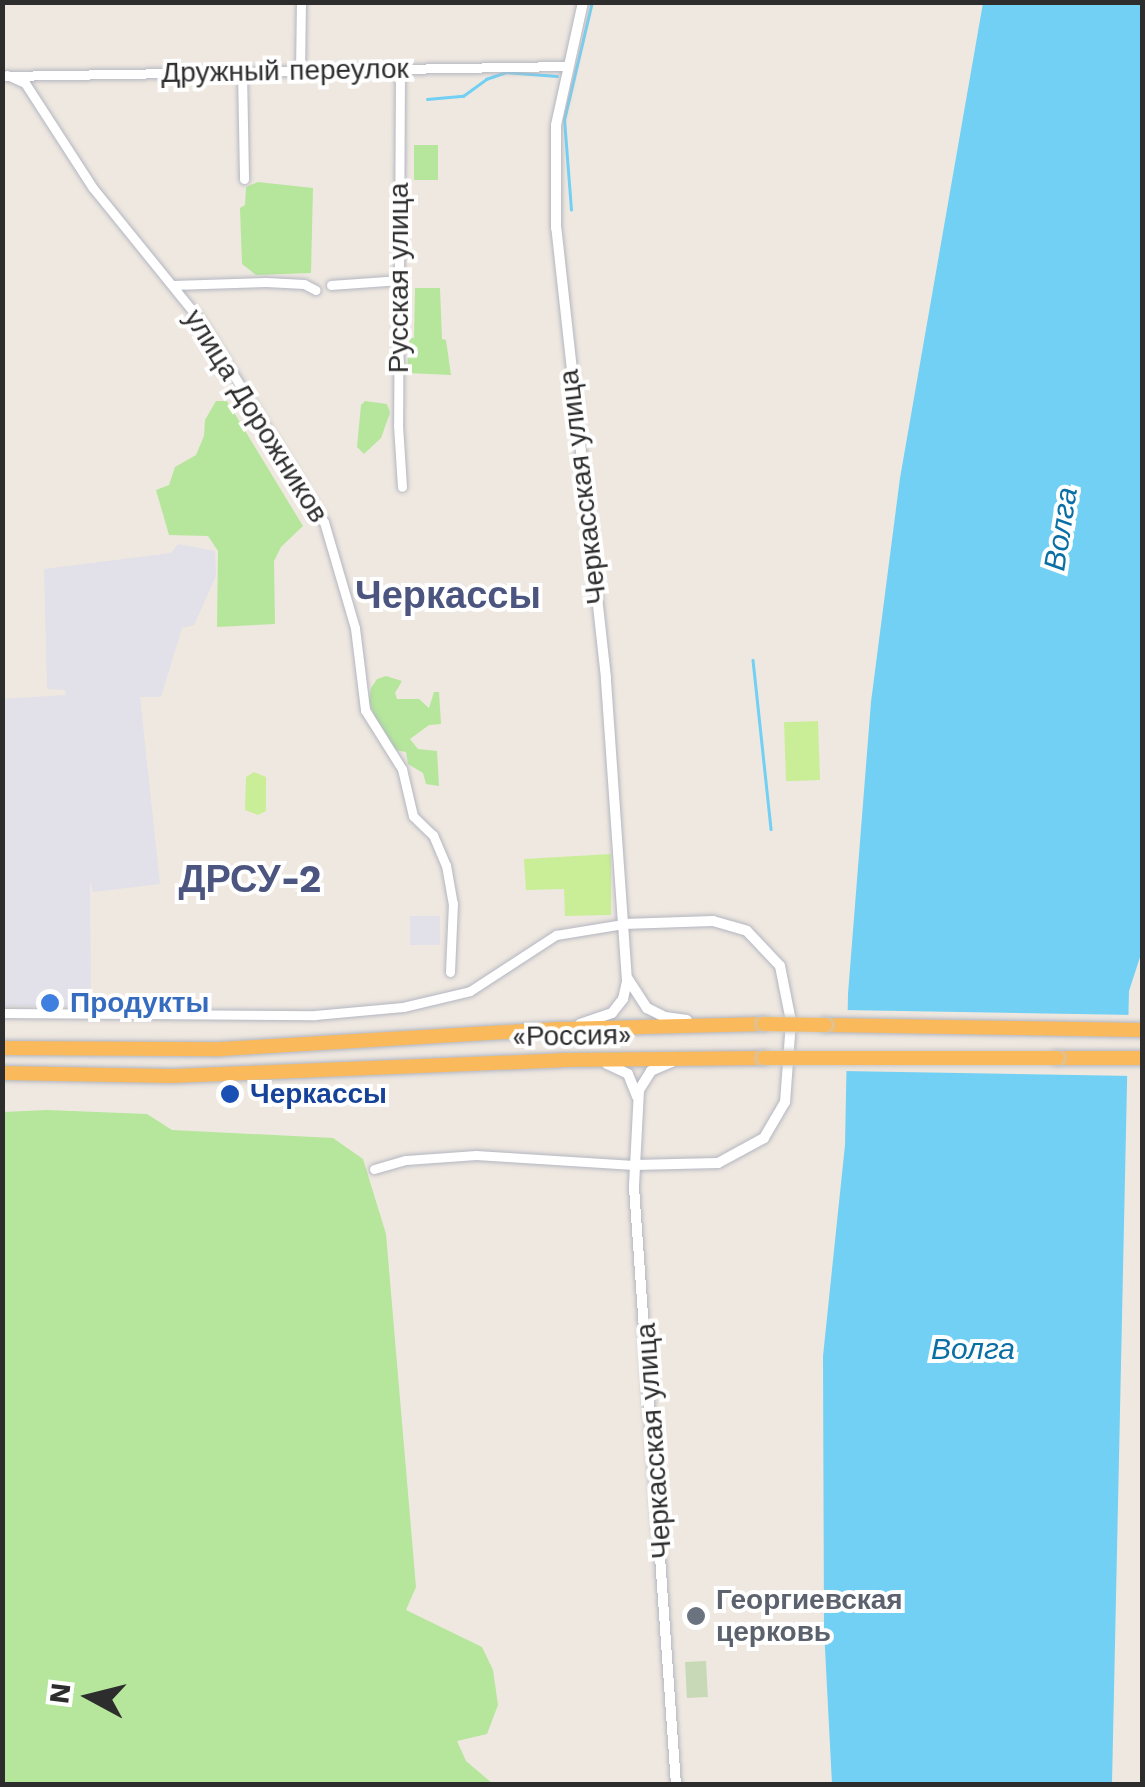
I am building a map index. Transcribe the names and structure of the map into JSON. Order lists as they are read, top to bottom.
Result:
{
  "streets": {
    "highway": ["«Россия»"],
    "street": [
      "Дружный переулок",
      "Русская улица",
      "улица Дорожников",
      "Черкасская улица"
    ]
  },
  "crossings": [
    ["Дружный переулок", "Русская улица"],
    ["Дружный переулок", "улица Дорожников"],
    ["Дружный переулок", "Черкасская улица"]
  ],
  "districts": ["Черкассы", "ДРСУ-2"],
  "water": ["Волга"],
  "places": ["Продукты", "Черкассы", "Георгиевская церковь"],
  "north": "left"
}
